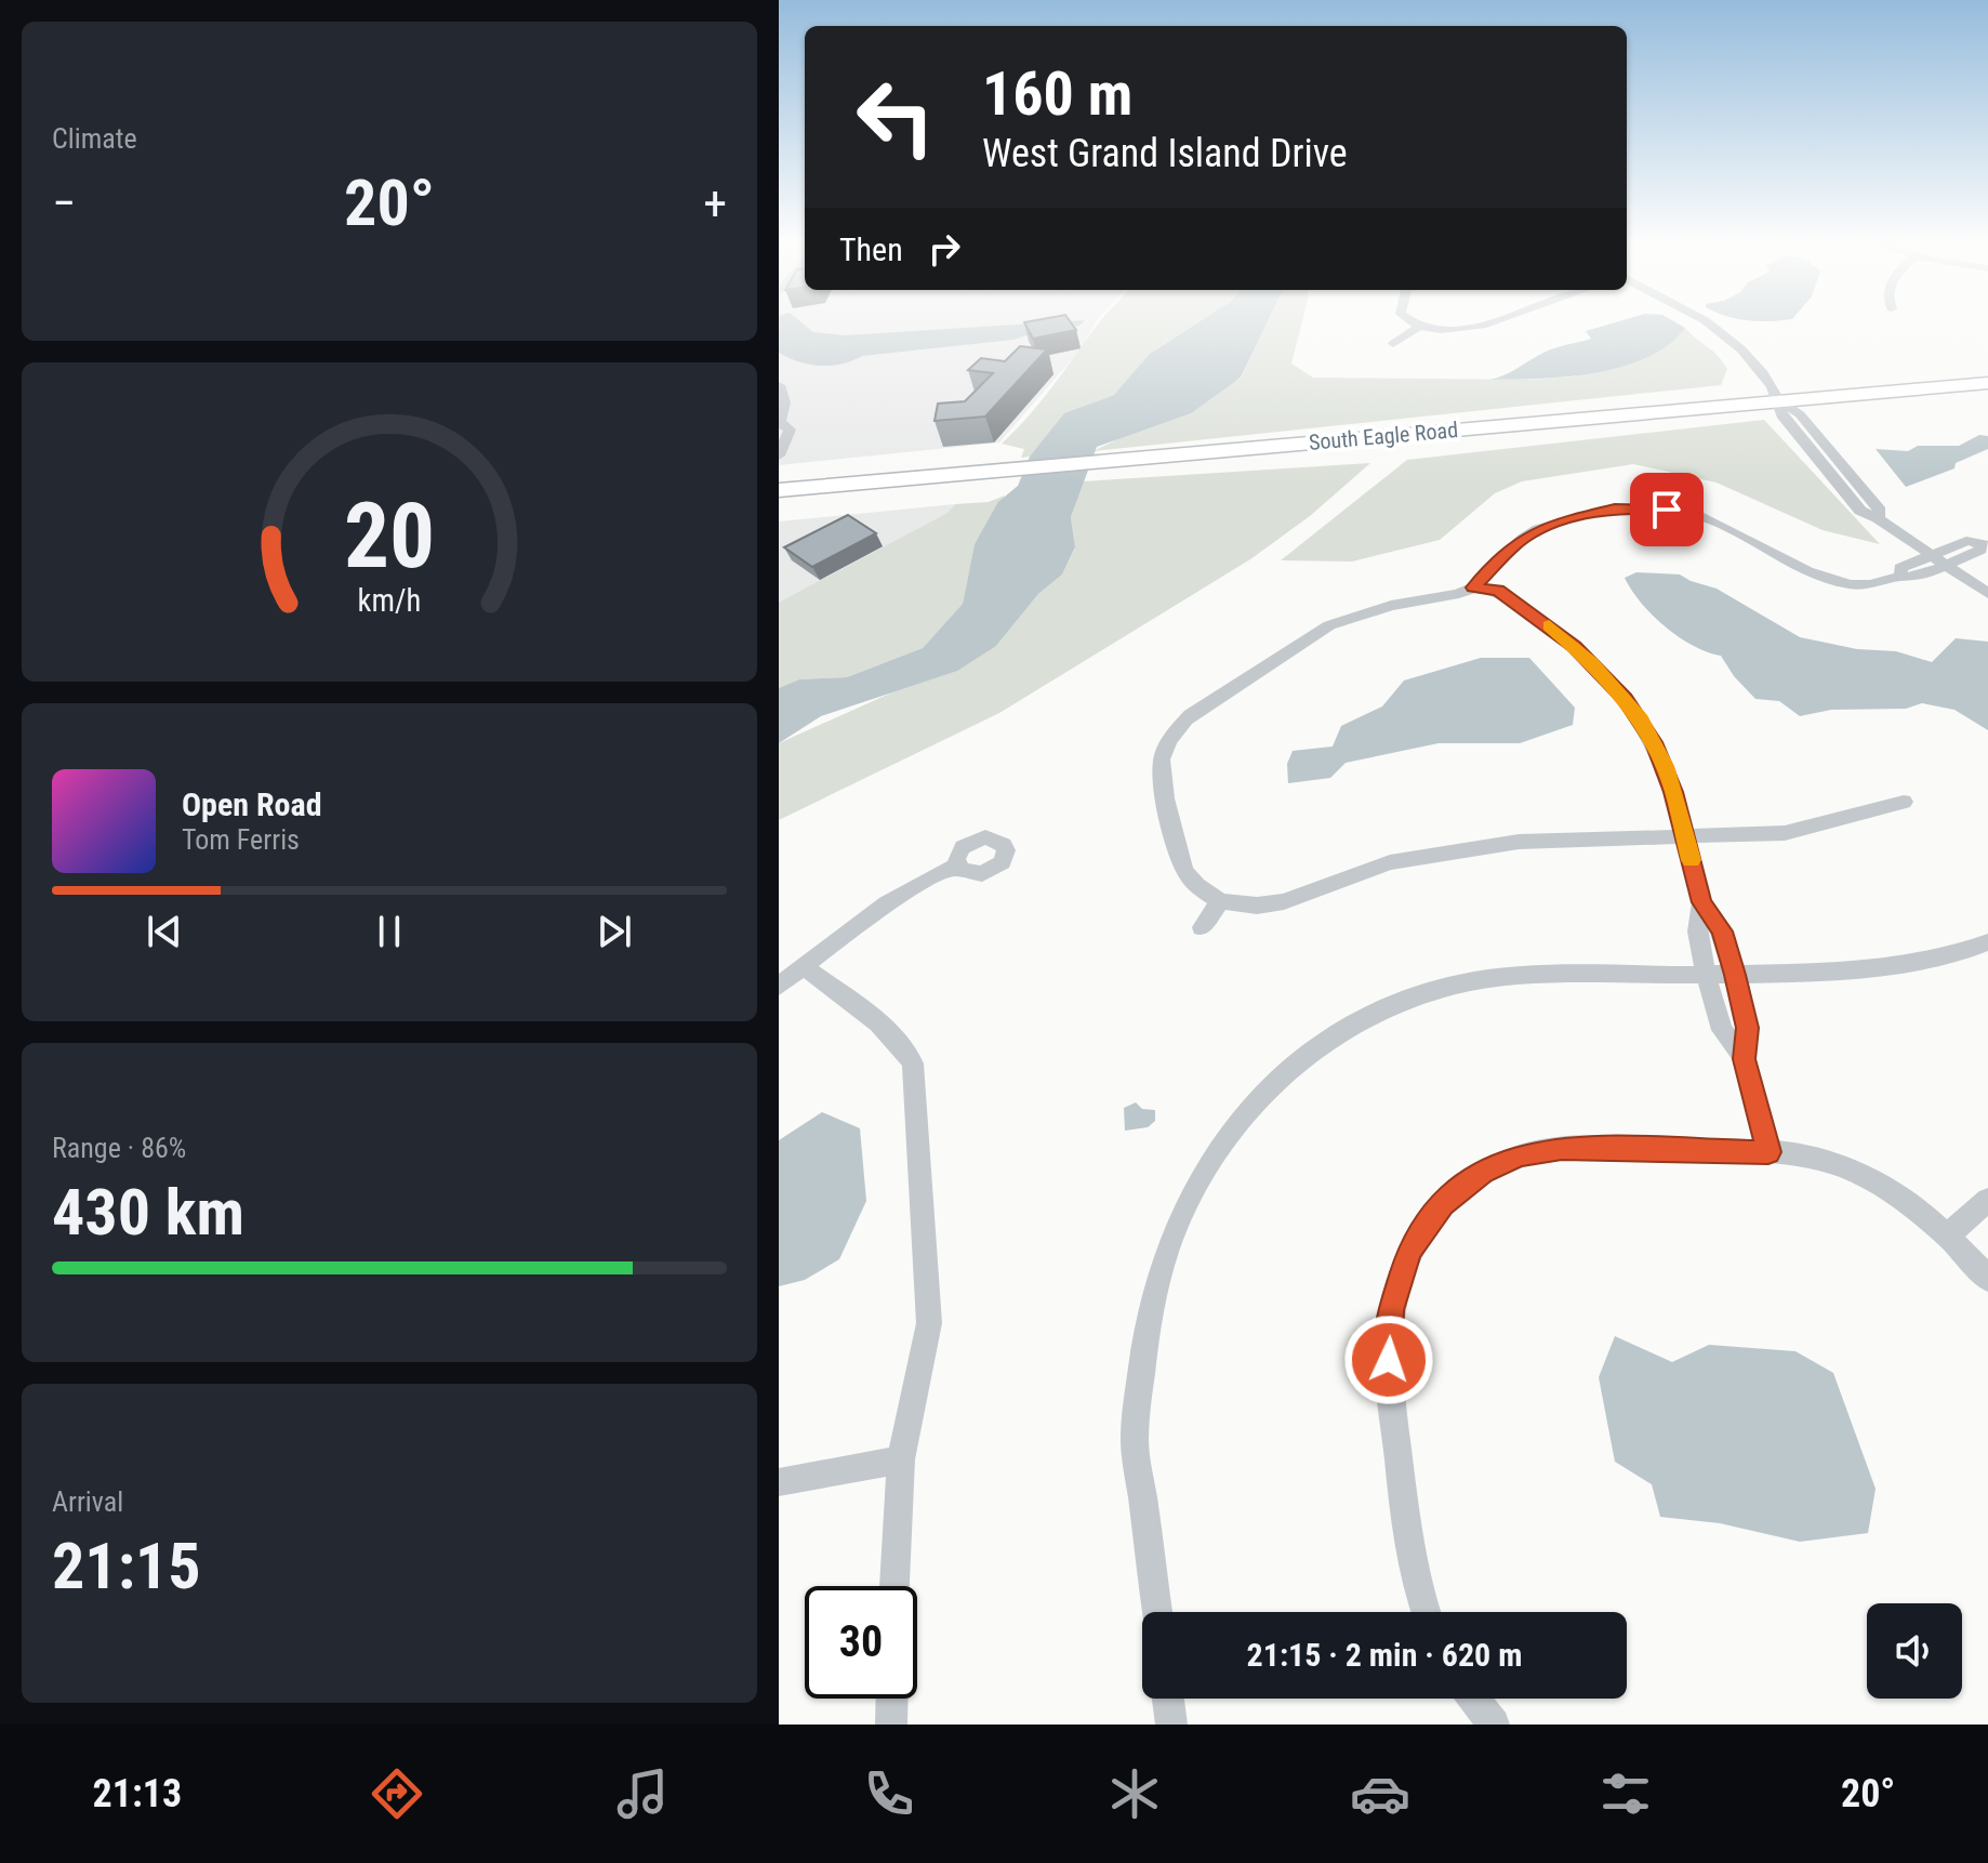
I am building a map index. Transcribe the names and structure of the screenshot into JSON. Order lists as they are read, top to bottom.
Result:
{
  "streets": {
    "highway": ["South Eagle Road"]
  },
  "page": {
    "tile": [
      "Climate",
      ["Range · 86%", "430 km"],
      ["Arrival", "21:15"]
    ],
    "turn": ["160 m", "West Grand Island Drive"],
    "heat": ["−", "20°", "+"],
    "then": "Then",
    "song": ["Open Road", "Tom Ferris"],
    "limit": "30",
    "trip": "21:15 · 2 min · 620 m",
    "tabs": ["21:13", "20°"],
    "gauge": ["20", "km/h"]
  }
}
